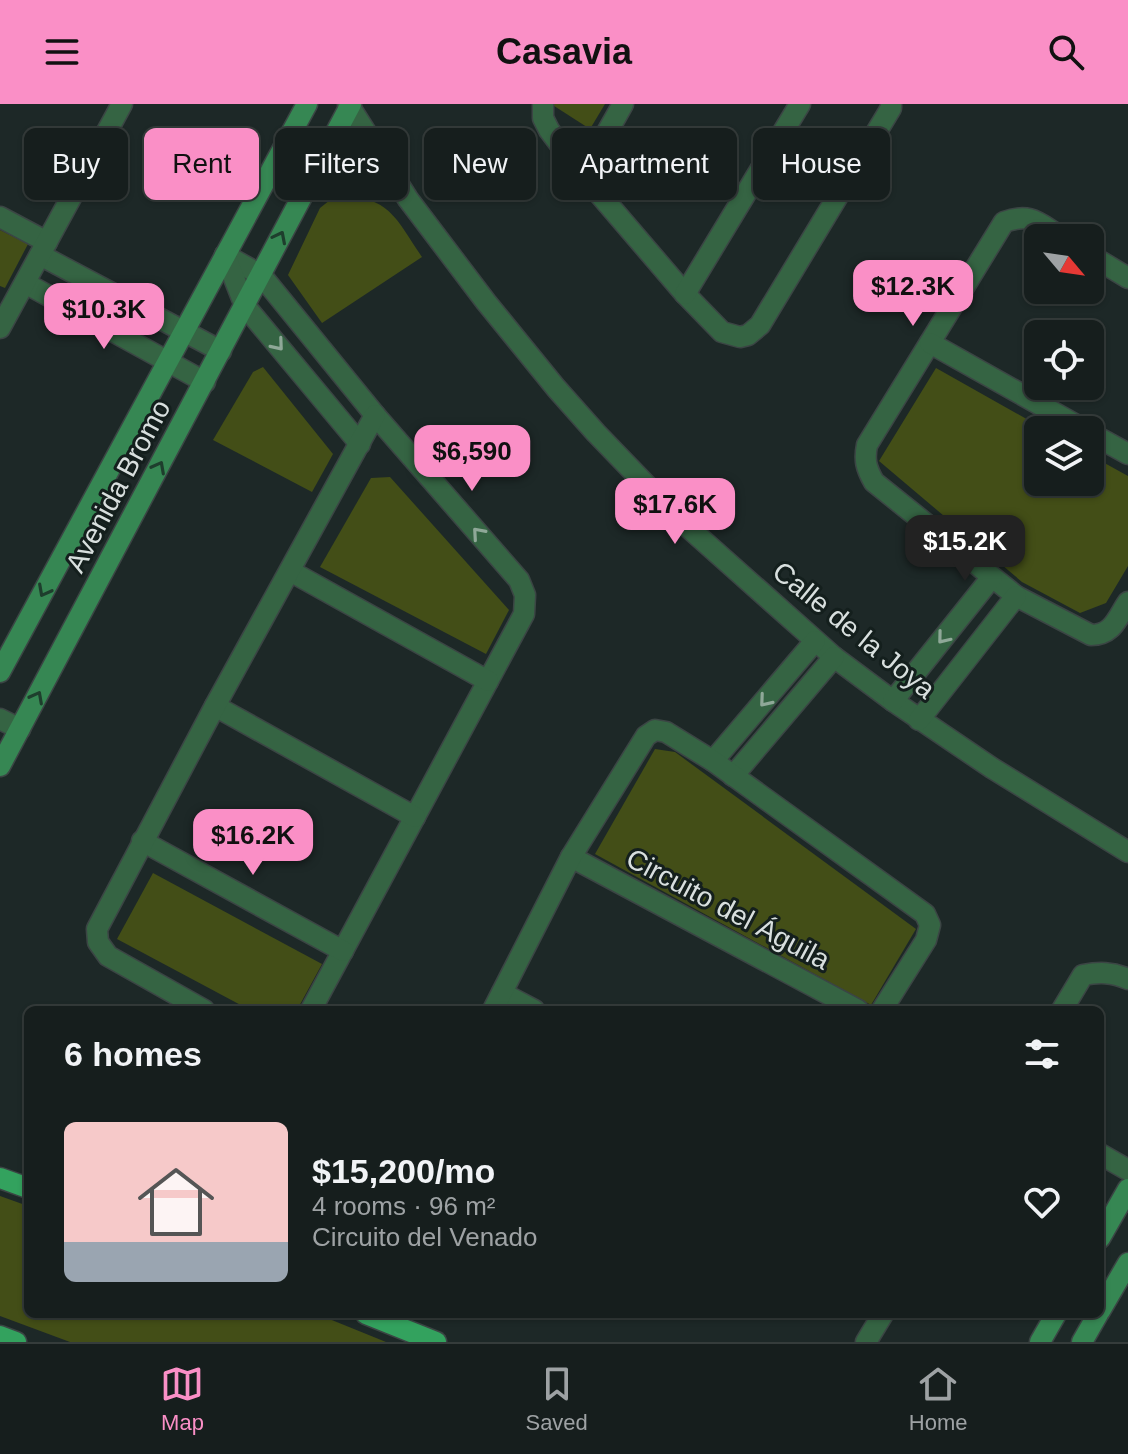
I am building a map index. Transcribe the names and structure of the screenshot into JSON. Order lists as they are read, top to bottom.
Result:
{
  "streets": {
    "main road": ["Avenida Bromo"],
    "street": ["Calle de la Joya", "Circuito del Águila"]
  },
  "crossings": [
    ["Avenida Bromo", "Calle de la Joya"]
  ],
  "north": "bottom right",
  "page": {
    "header": "Casavia",
    "chip": [
      "Buy",
      "Rent",
      "Filters",
      "New",
      "Apartment",
      "House"
    ],
    "price": [
      "$12.3K",
      "$10.3K",
      "$6,590",
      "$17.6K",
      "$15.2K",
      "$16.2K"
    ],
    "heading": "6 homes",
    "list": [
      {
        "name": "$15,200/mo",
        "note": "4 rooms · 96 m² · Circuito del Venado"
      }
    ],
    "tabs": ["Map", "Saved", "Home"]
  }
}
